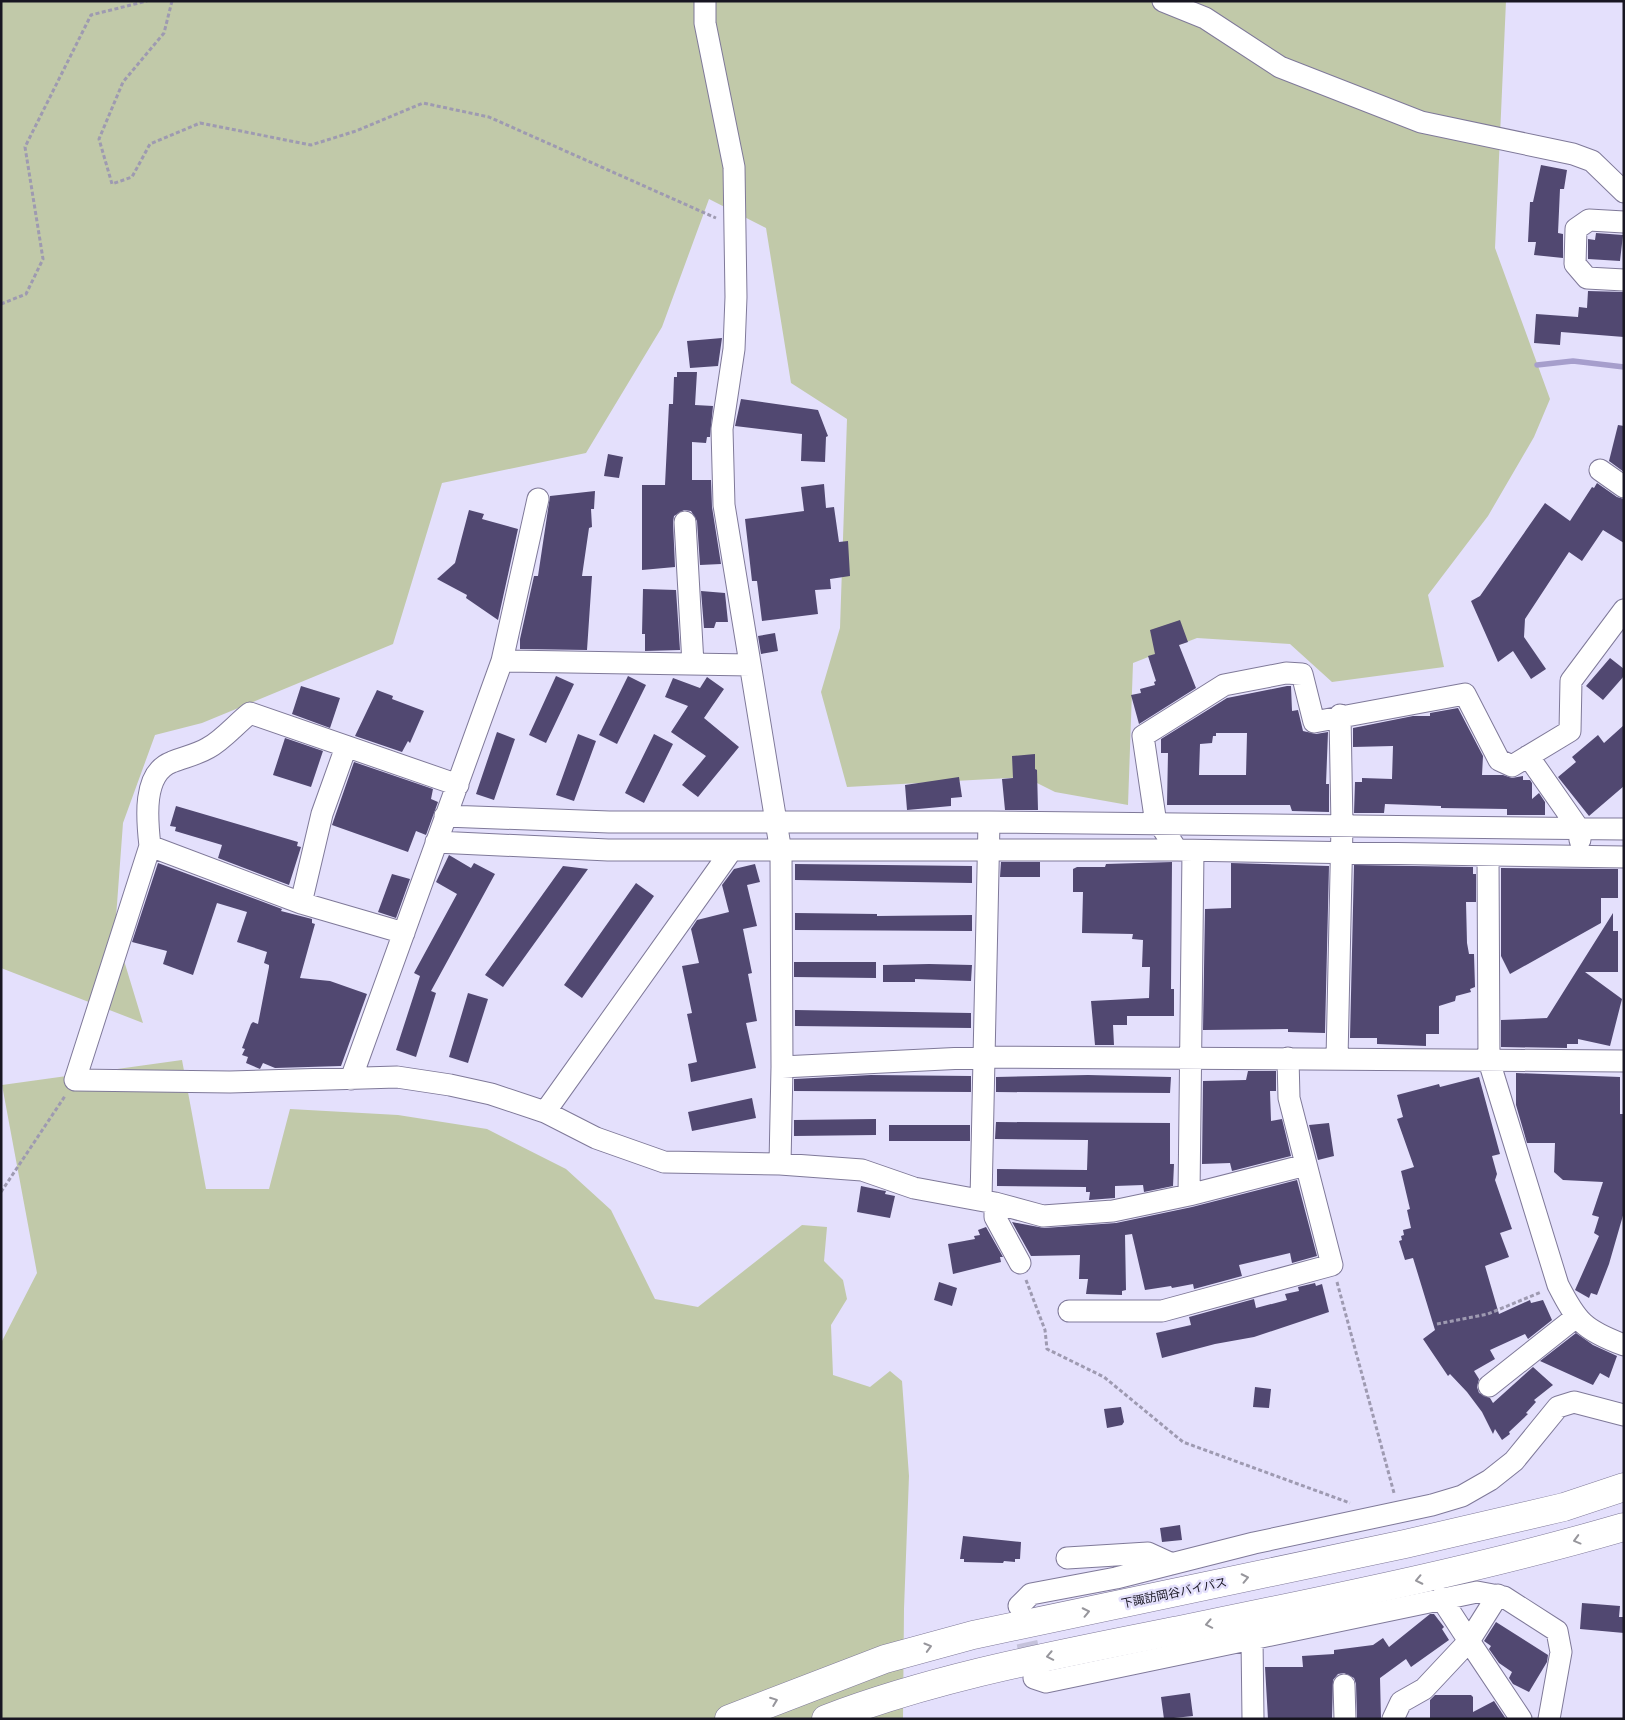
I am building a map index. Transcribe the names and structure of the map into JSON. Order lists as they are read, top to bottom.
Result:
{
  "streets": {
    "highway": ["下諏訪岡谷バイパス"]
  }
}
